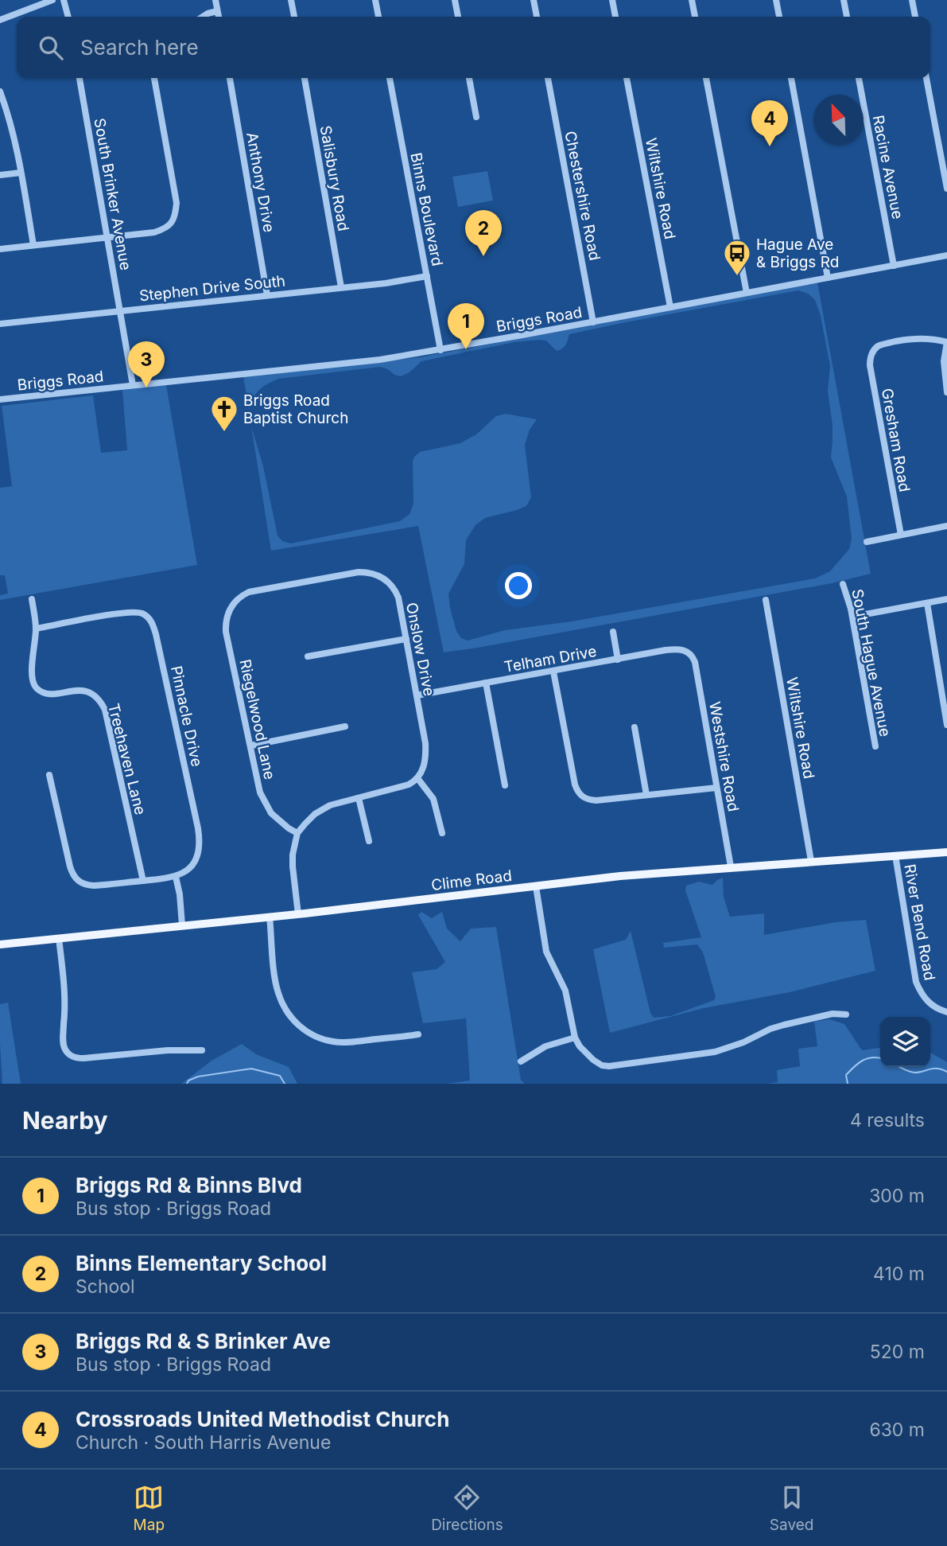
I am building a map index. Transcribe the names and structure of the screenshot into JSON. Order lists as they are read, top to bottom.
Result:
{
  "streets": {
    "main road": ["Clime Road"],
    "street": [
      "Racine Avenue",
      "Salisbury Road",
      "Anthony Drive",
      "Wiltshire Road",
      "South Brinker Avenue",
      "Chestershire Road",
      "Binns Boulevard",
      "Stephen Drive South",
      "Briggs Road",
      "Gresham Road",
      "Onslow Drive",
      "Telham Drive",
      "South Hague Avenue",
      "Pinnacle Drive",
      "Riegelwood Lane",
      "Westshire Road",
      "Treehaven Lane",
      "River Bend Road"
    ]
  },
  "crossings": [
    ["Racine Avenue", "Briggs Road"],
    ["Salisbury Road", "Stephen Drive South"],
    ["Anthony Drive", "Stephen Drive South"],
    ["Wiltshire Road", "Briggs Road"],
    ["Wiltshire Road", "Clime Road"],
    ["South Brinker Avenue", "Stephen Drive South"],
    ["South Brinker Avenue", "Briggs Road"],
    ["Chestershire Road", "Briggs Road"],
    ["Binns Boulevard", "Stephen Drive South"],
    ["Binns Boulevard", "Briggs Road"],
    ["Onslow Drive", "Telham Drive"],
    ["Onslow Drive", "Riegelwood Lane"],
    ["Telham Drive", "Westshire Road"],
    ["Pinnacle Drive", "Treehaven Lane"],
    ["Westshire Road", "Clime Road"],
    ["Clime Road", "River Bend Road"]
  ],
  "places": {
    "bus stop": ["Hague Ave & Briggs Rd"],
    "church": ["Briggs Road Baptist Church"]
  },
  "north": "top left",
  "page": {
    "search": "Search here",
    "pins": [
      "4",
      "2",
      "1",
      "3"
    ],
    "heading": ["Nearby", "4 results"],
    "list": [
      {
        "mark": "1",
        "name": "Briggs Rd & Binns Blvd",
        "note": "Bus stop · Briggs Road",
        "value": "300 m"
      },
      {
        "mark": "2",
        "name": "Binns Elementary School",
        "note": "School",
        "value": "410 m"
      },
      {
        "mark": "3",
        "name": "Briggs Rd & S Brinker Ave",
        "note": "Bus stop · Briggs Road",
        "value": "520 m"
      },
      {
        "mark": "4",
        "name": "Crossroads United Methodist Church",
        "note": "Church · South Harris Avenue",
        "value": "630 m"
      }
    ],
    "nav": ["Map", "Directions", "Saved"]
  }
}
